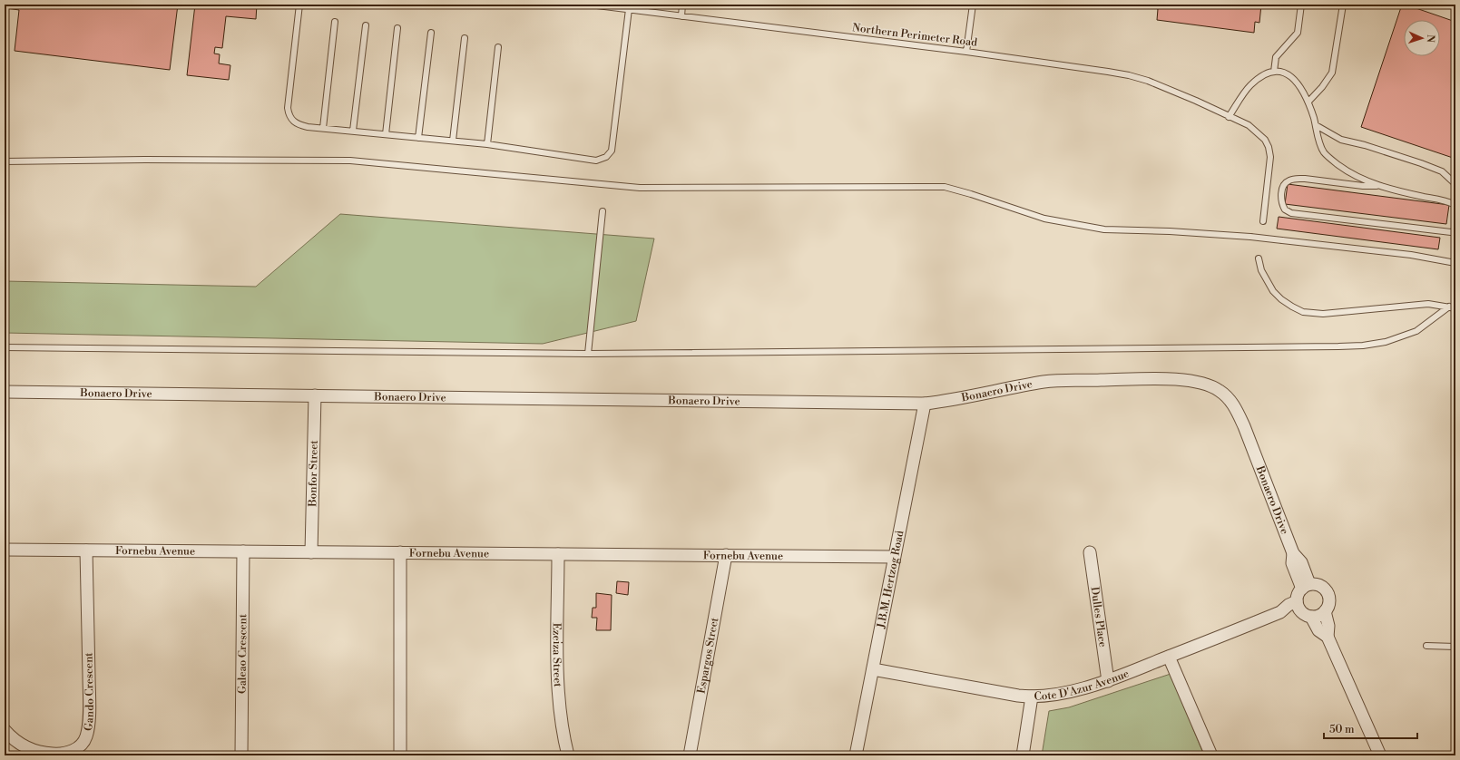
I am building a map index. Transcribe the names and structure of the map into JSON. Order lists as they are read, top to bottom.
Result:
{
  "streets": {
    "street": [
      "Bonaero Drive",
      "Bonfor Street",
      "Fornebu Avenue",
      "J.B.M. Hertzog Road",
      "Dulles Place",
      "Galeao Crescent",
      "Ezeiza Street",
      "Espargos Street",
      "Cote D'Azur Avenue",
      "Gando Crescent"
    ],
    "lane": ["Northern Perimeter Road"]
  },
  "crossings": [
    ["Bonaero Drive", "Bonfor Street"],
    ["Bonaero Drive", "J.B.M. Hertzog Road"],
    ["Bonaero Drive", "Cote D'Azur Avenue"],
    ["Bonfor Street", "Fornebu Avenue"],
    ["Fornebu Avenue", "J.B.M. Hertzog Road"],
    ["Fornebu Avenue", "Galeao Crescent"],
    ["Fornebu Avenue", "Ezeiza Street"],
    ["Fornebu Avenue", "Espargos Street"],
    ["Fornebu Avenue", "Gando Crescent"],
    ["J.B.M. Hertzog Road", "Cote D'Azur Avenue"],
    ["Dulles Place", "Cote D'Azur Avenue"]
  ],
  "scale_bar": "50 m",
  "north": "right"
}
